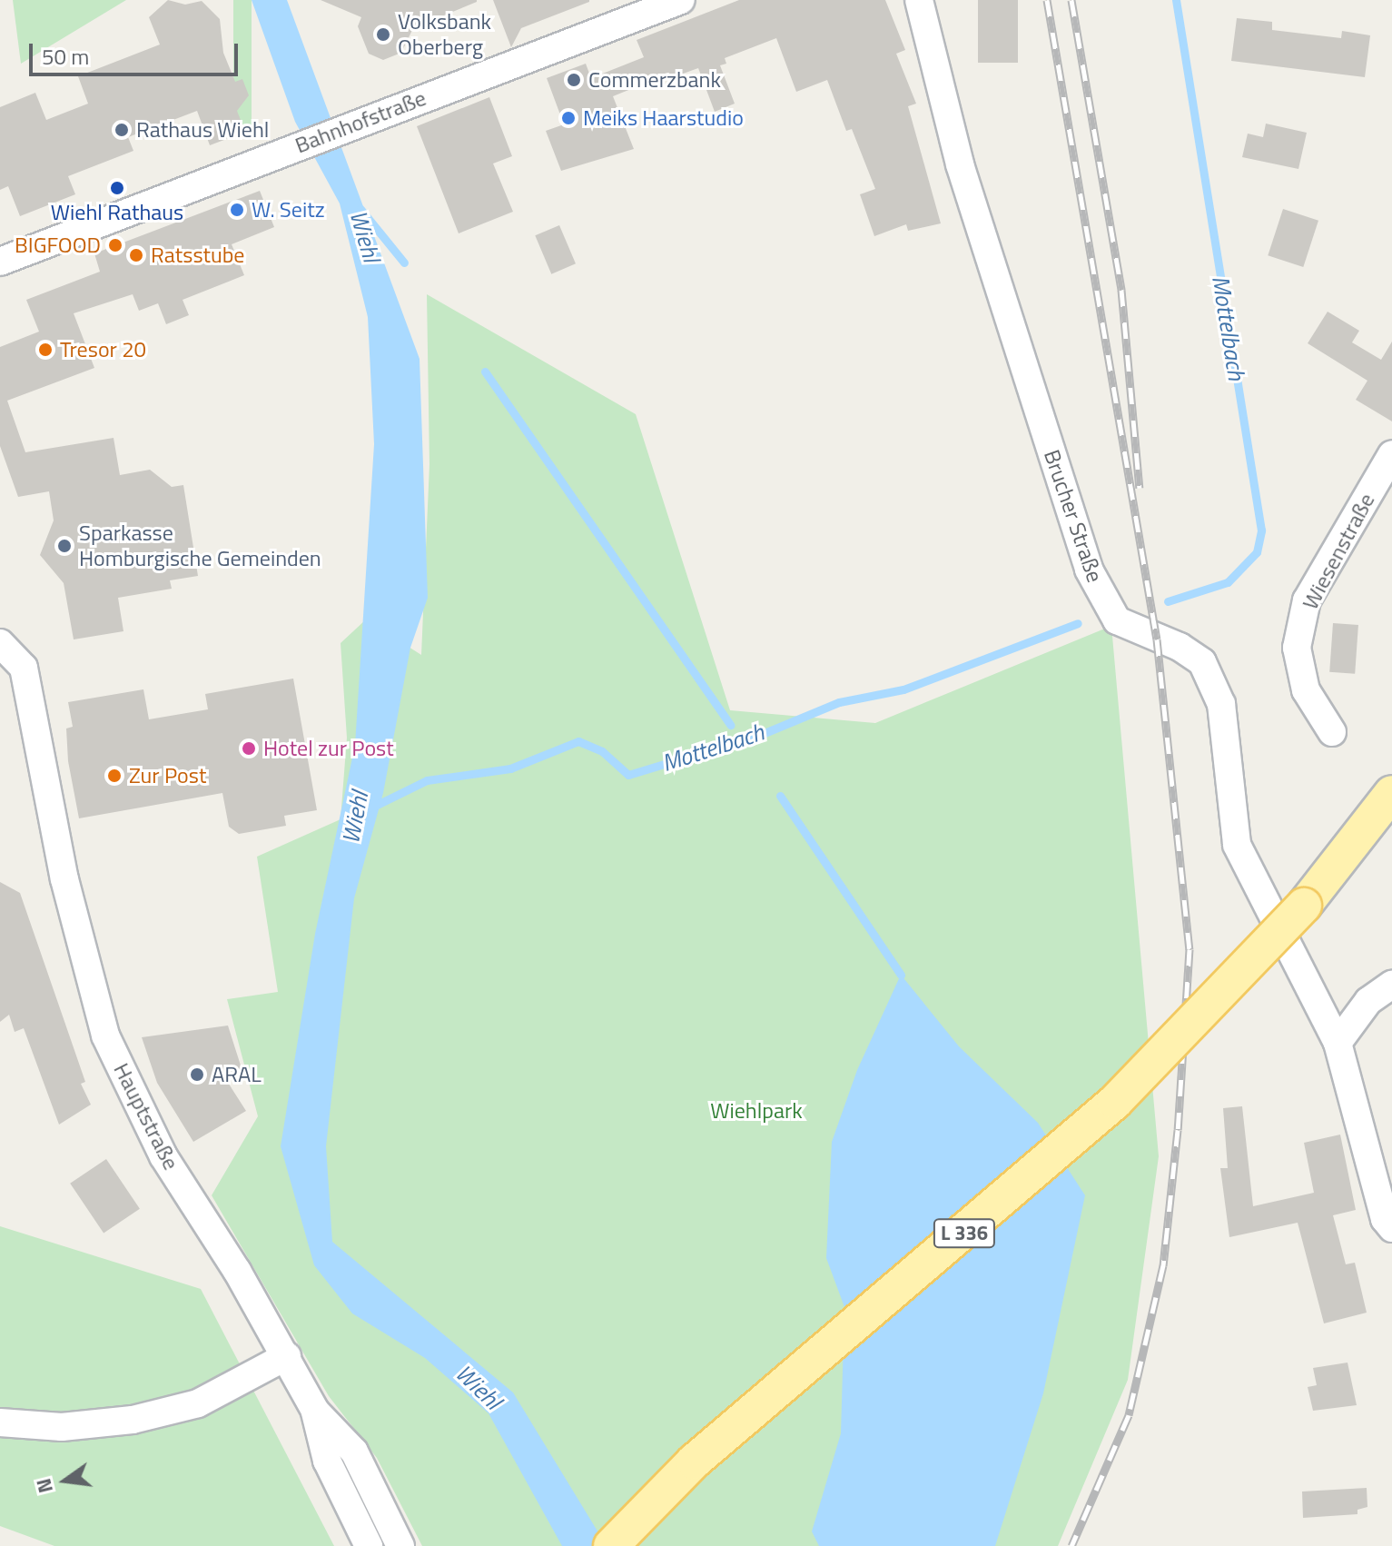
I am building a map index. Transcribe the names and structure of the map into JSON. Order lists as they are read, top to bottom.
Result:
{
  "streets": {
    "main road": ["L 336"],
    "street": [
      "Bahnhofstraße",
      "Brucher Straße",
      "Wiesenstraße",
      "Hauptstraße"
    ]
  },
  "water": ["Wiehl", "Mottelbach"],
  "parks": ["Wiehlpark"],
  "places": [
    "Volksbank Oberberg",
    "Commerzbank",
    "Meiks Haarstudio",
    "Rathaus Wiehl",
    "Wiehl Rathaus",
    "W. Seitz",
    "BIGFOOD",
    "Ratsstube",
    "Tresor 20",
    "Sparkasse Homburgische Gemeinden",
    "Hotel zur Post",
    "Zur Post",
    "ARAL"
  ],
  "scale_bar": "50 m",
  "north": "left"
}
